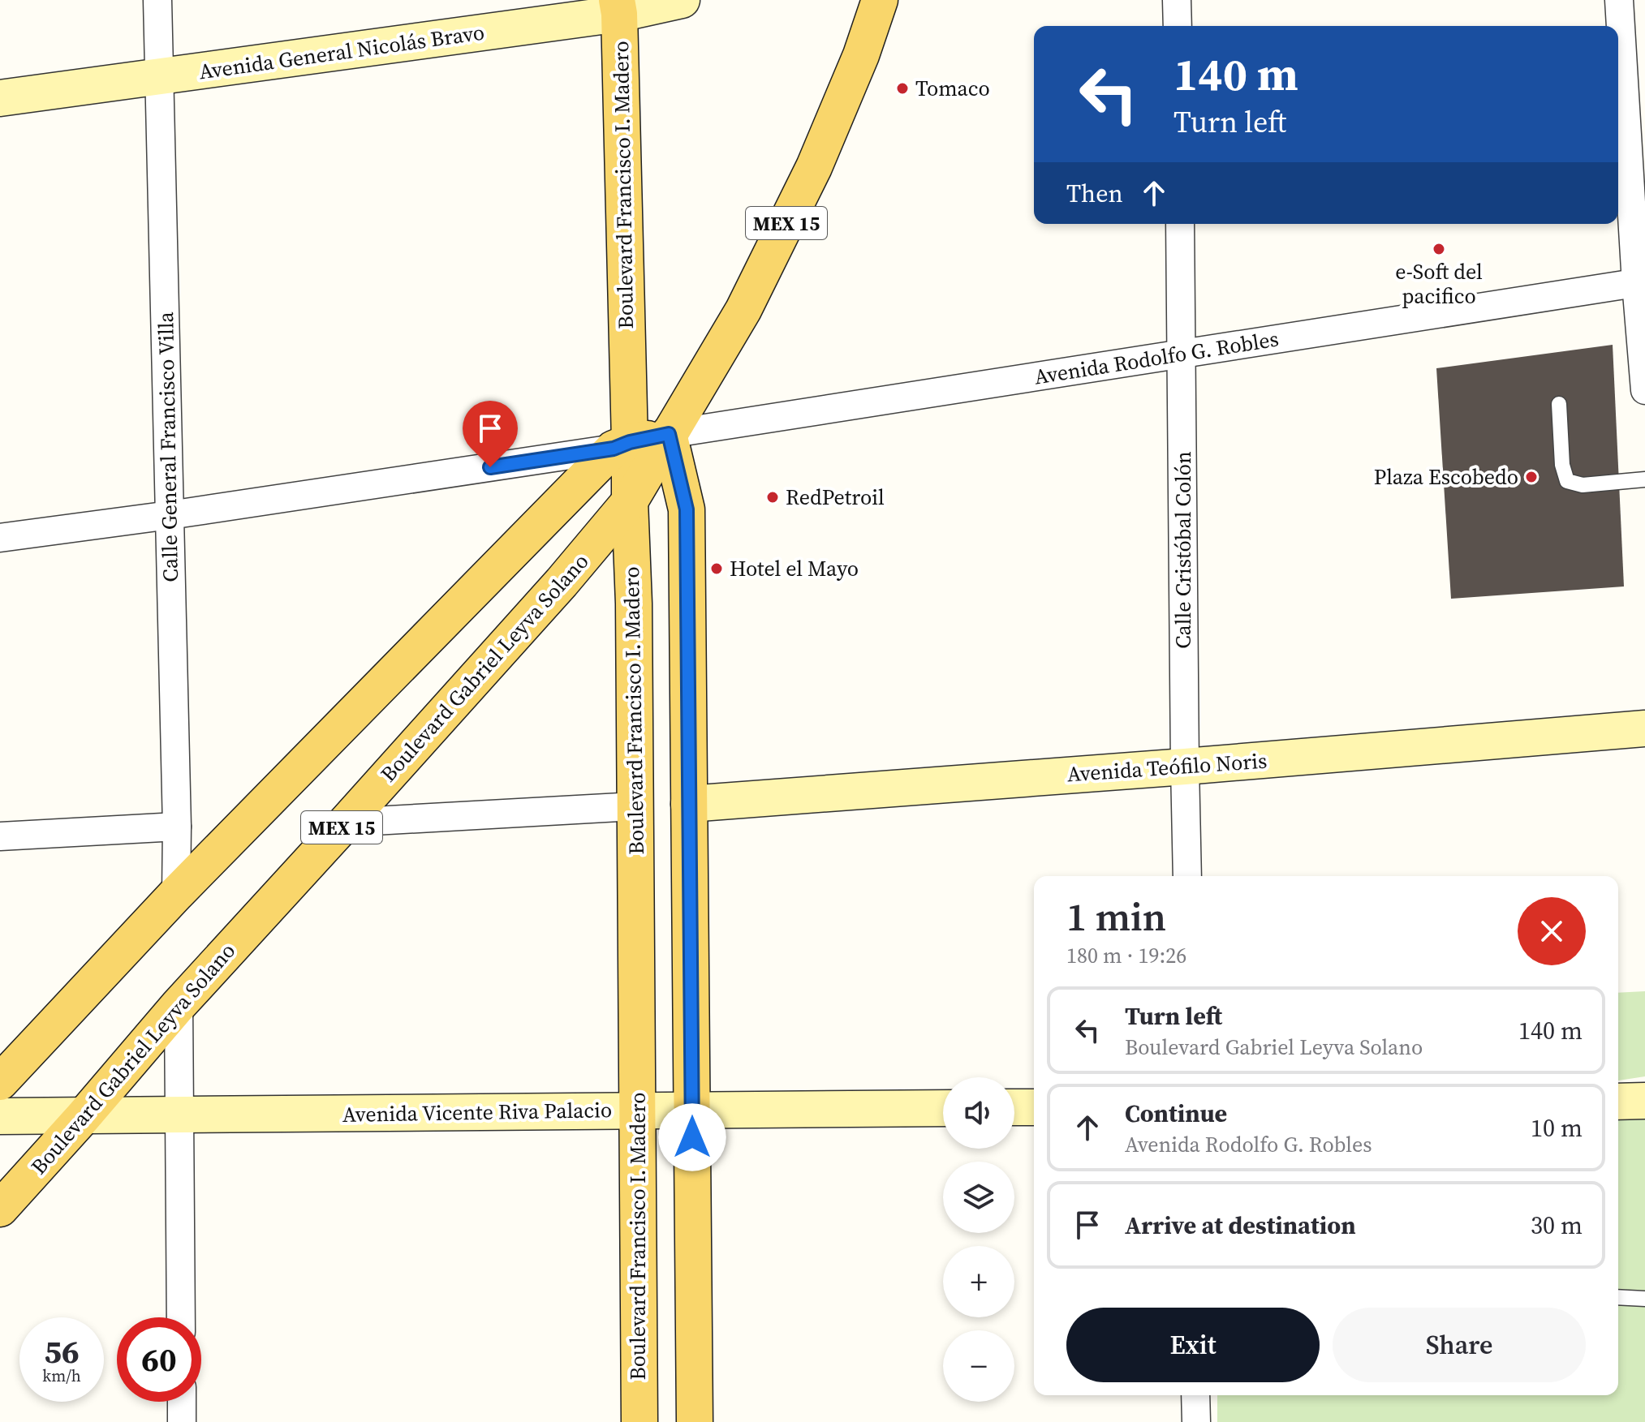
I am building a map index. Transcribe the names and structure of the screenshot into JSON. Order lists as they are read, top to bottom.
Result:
{
  "streets": {
    "main road": [
      "Avenida General Nicolás Bravo",
      "Boulevard Francisco I. Madero",
      "MEX 15",
      "Boulevard Gabriel Leyva Solano",
      "Avenida Teófilo Noris",
      "Avenida Vicente Riva Palacio"
    ],
    "street": ["Avenida Rodolfo G. Robles", "Calle General Francisco Villa", "Calle Cristóbal Colón"]
  },
  "crossings": [
    ["Avenida General Nicolás Bravo", "Boulevard Francisco I. Madero"],
    ["Avenida General Nicolás Bravo", "Calle General Francisco Villa"],
    ["Boulevard Francisco I. Madero", "MEX 15"],
    ["Boulevard Francisco I. Madero", "Boulevard Gabriel Leyva Solano"],
    ["Boulevard Francisco I. Madero", "Avenida Vicente Riva Palacio"],
    ["MEX 15", "Calle General Francisco Villa"],
    ["Avenida Rodolfo G. Robles", "Calle Cristóbal Colón"],
    ["Avenida Rodolfo G. Robles", "Boulevard Gabriel Leyva Solano"],
    ["Calle Cristóbal Colón", "Avenida Teófilo Noris"],
    ["Boulevard Gabriel Leyva Solano", "Avenida Vicente Riva Palacio"]
  ],
  "places": [
    "Tomaco",
    "e-Soft del pacifico",
    "Plaza Escobedo",
    "RedPetroil",
    "Hotel el Mayo"
  ],
  "page": {
    "turn": ["140 m", "Turn left"],
    "then": "Then",
    "heading": ["1 min", "180 m · 19:26"],
    "list": [
      {
        "name": "Turn left",
        "note": "Boulevard Gabriel Leyva Solano",
        "value": "140 m"
      },
      {
        "name": "Continue",
        "note": "Avenida Rodolfo G. Robles",
        "value": "10 m"
      },
      {
        "name": "Arrive at destination",
        "value": "30 m"
      }
    ],
    "map_buttons": ["+", "−"],
    "buttons": ["Exit", "Share"],
    "speed": "56 km/h",
    "limit": "60"
  }
}
